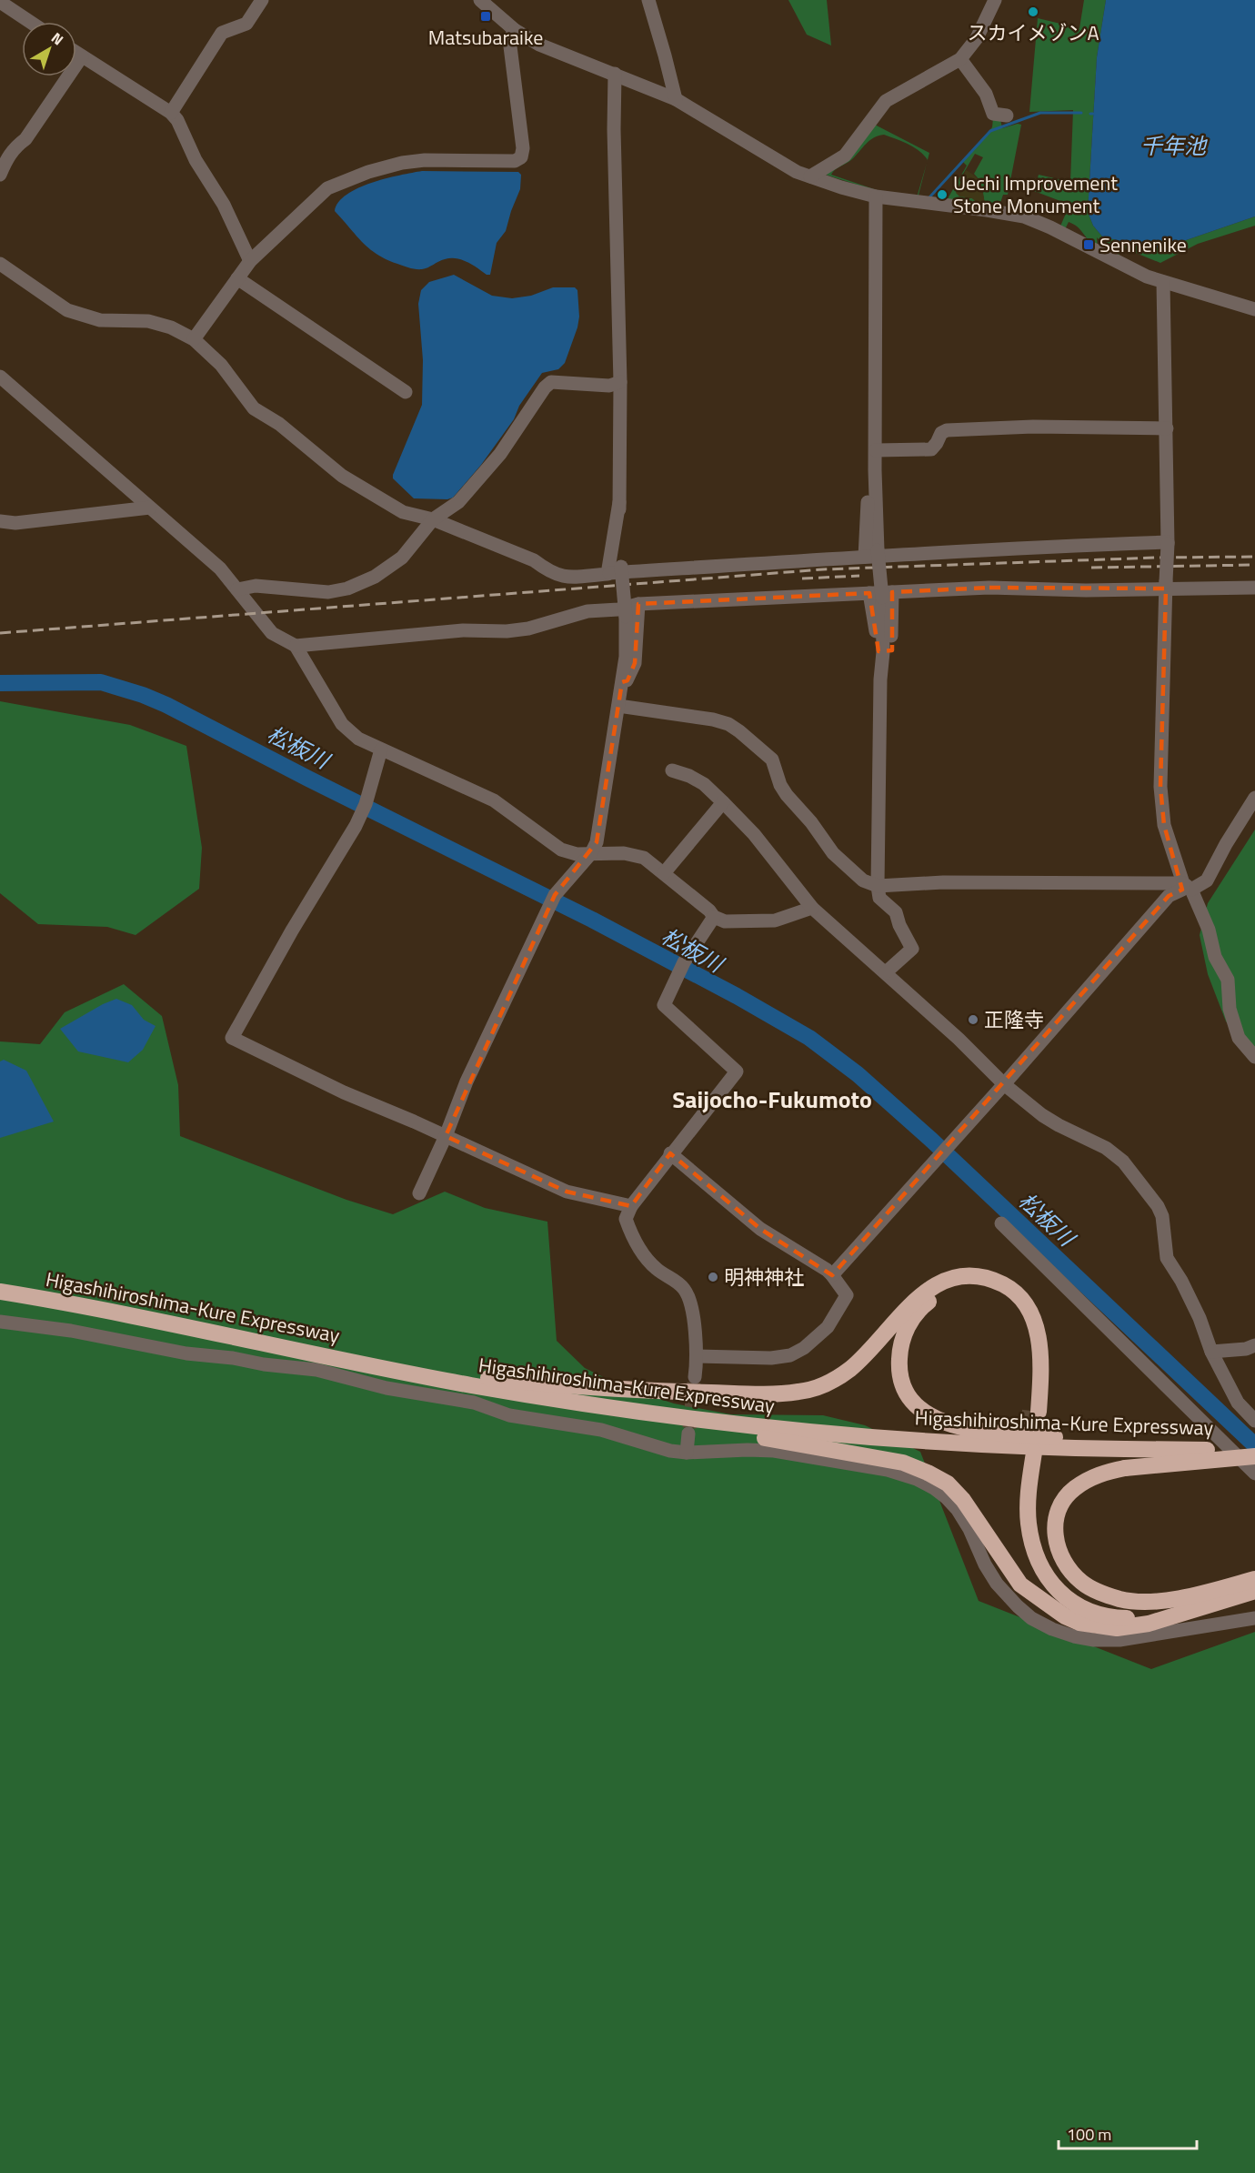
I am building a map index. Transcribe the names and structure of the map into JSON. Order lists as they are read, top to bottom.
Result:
{
  "streets": {
    "highway": ["Higashihiroshima-Kure Expressway"]
  },
  "districts": ["Saijocho-Fukumoto"],
  "water": ["千年池", "松板川"],
  "places": {
    "other": [
      "スカイメゾンA",
      "Uechi Improvement Stone Monument",
      "正隆寺",
      "明神神社"
    ],
    "transit": ["Matsubaraike", "Sennenike"]
  },
  "scale_bar": "100 m",
  "north": "top right"
}
